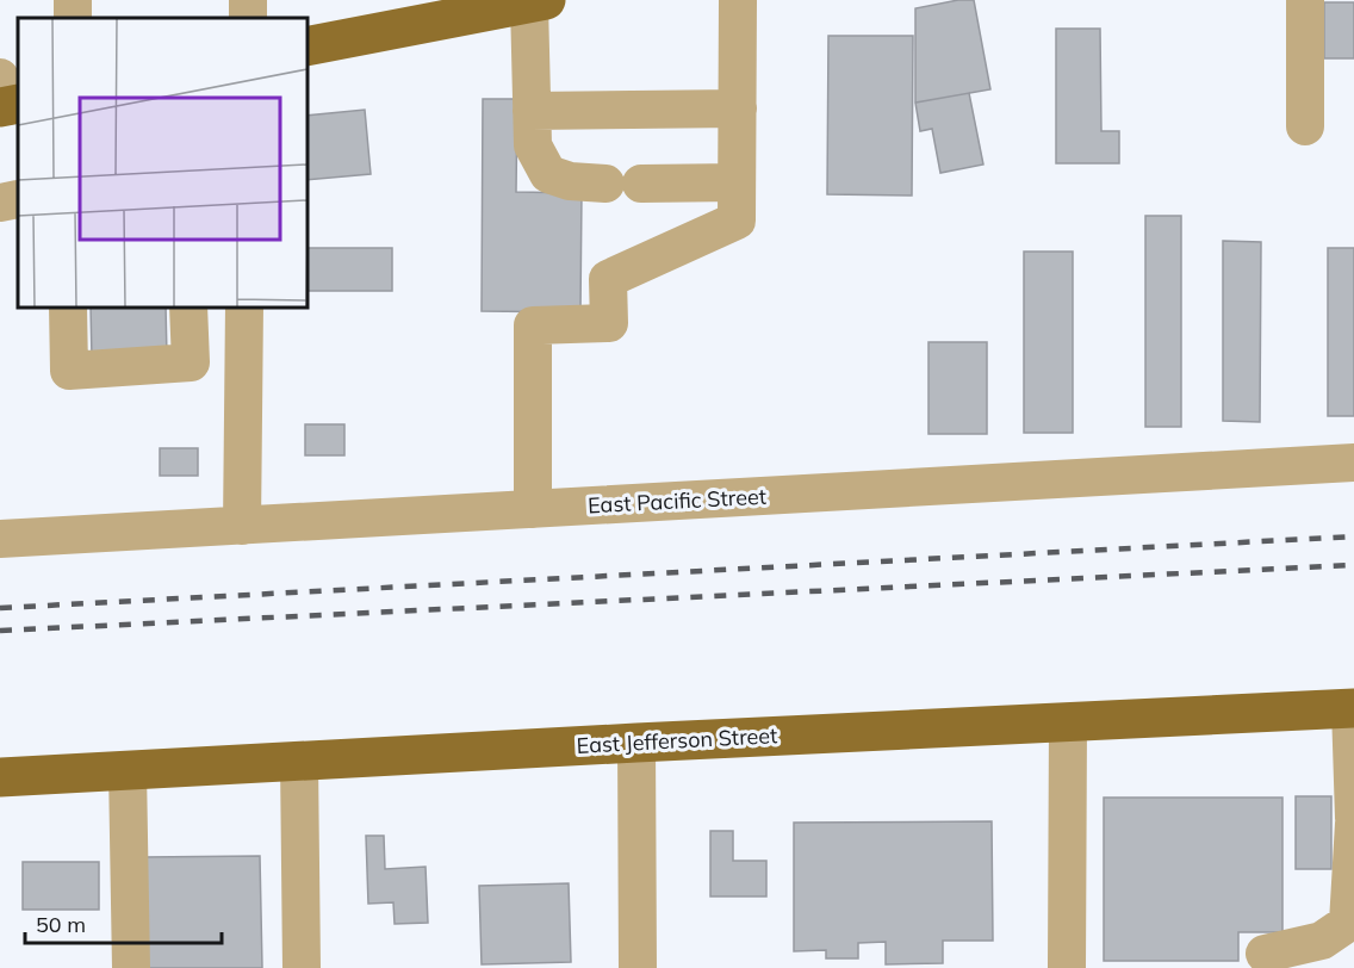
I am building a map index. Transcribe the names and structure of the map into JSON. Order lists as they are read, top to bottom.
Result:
{
  "streets": {
    "main road": ["East Jefferson Street"],
    "street": ["East Pacific Street"]
  },
  "scale_bar": "50 m"
}
